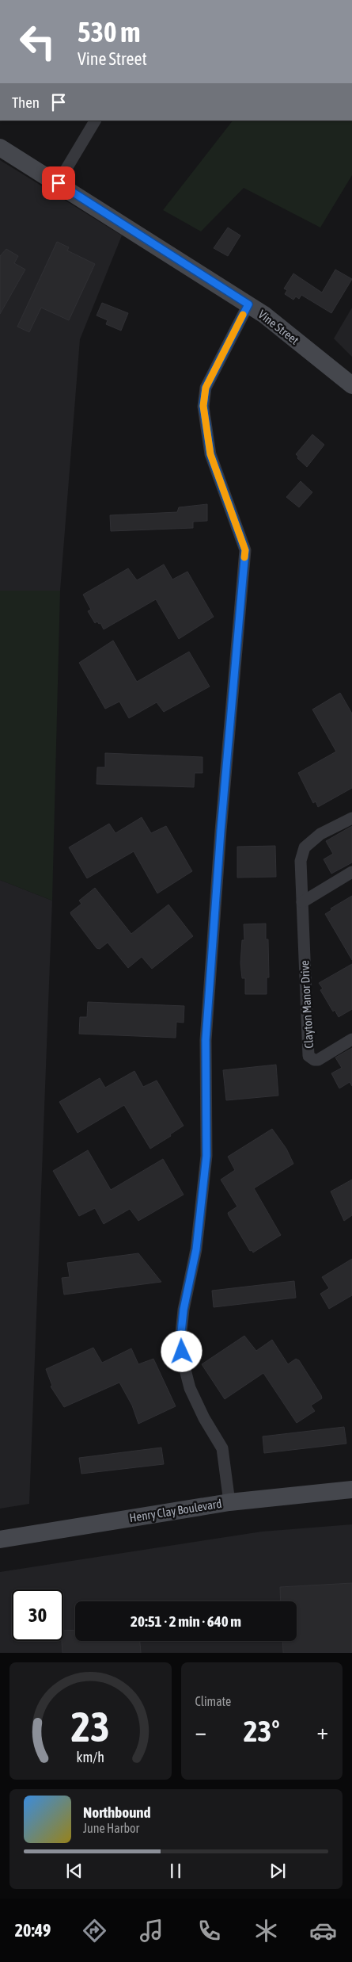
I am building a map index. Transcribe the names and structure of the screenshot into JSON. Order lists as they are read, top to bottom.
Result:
{
  "streets": {
    "street": ["Vine Street", "Clayton Manor Drive", "Henry Clay Boulevard"]
  },
  "page": {
    "turn": ["530 m", "Vine Street"],
    "then": "Then",
    "limit": "30",
    "trip": "20:51 · 2 min · 640 m",
    "tile": "Climate",
    "heat": ["−", "23°", "+"],
    "song": ["Northbound", "June Harbor"],
    "tabs": "20:49",
    "gauge": ["23", "km/h"]
  }
}
